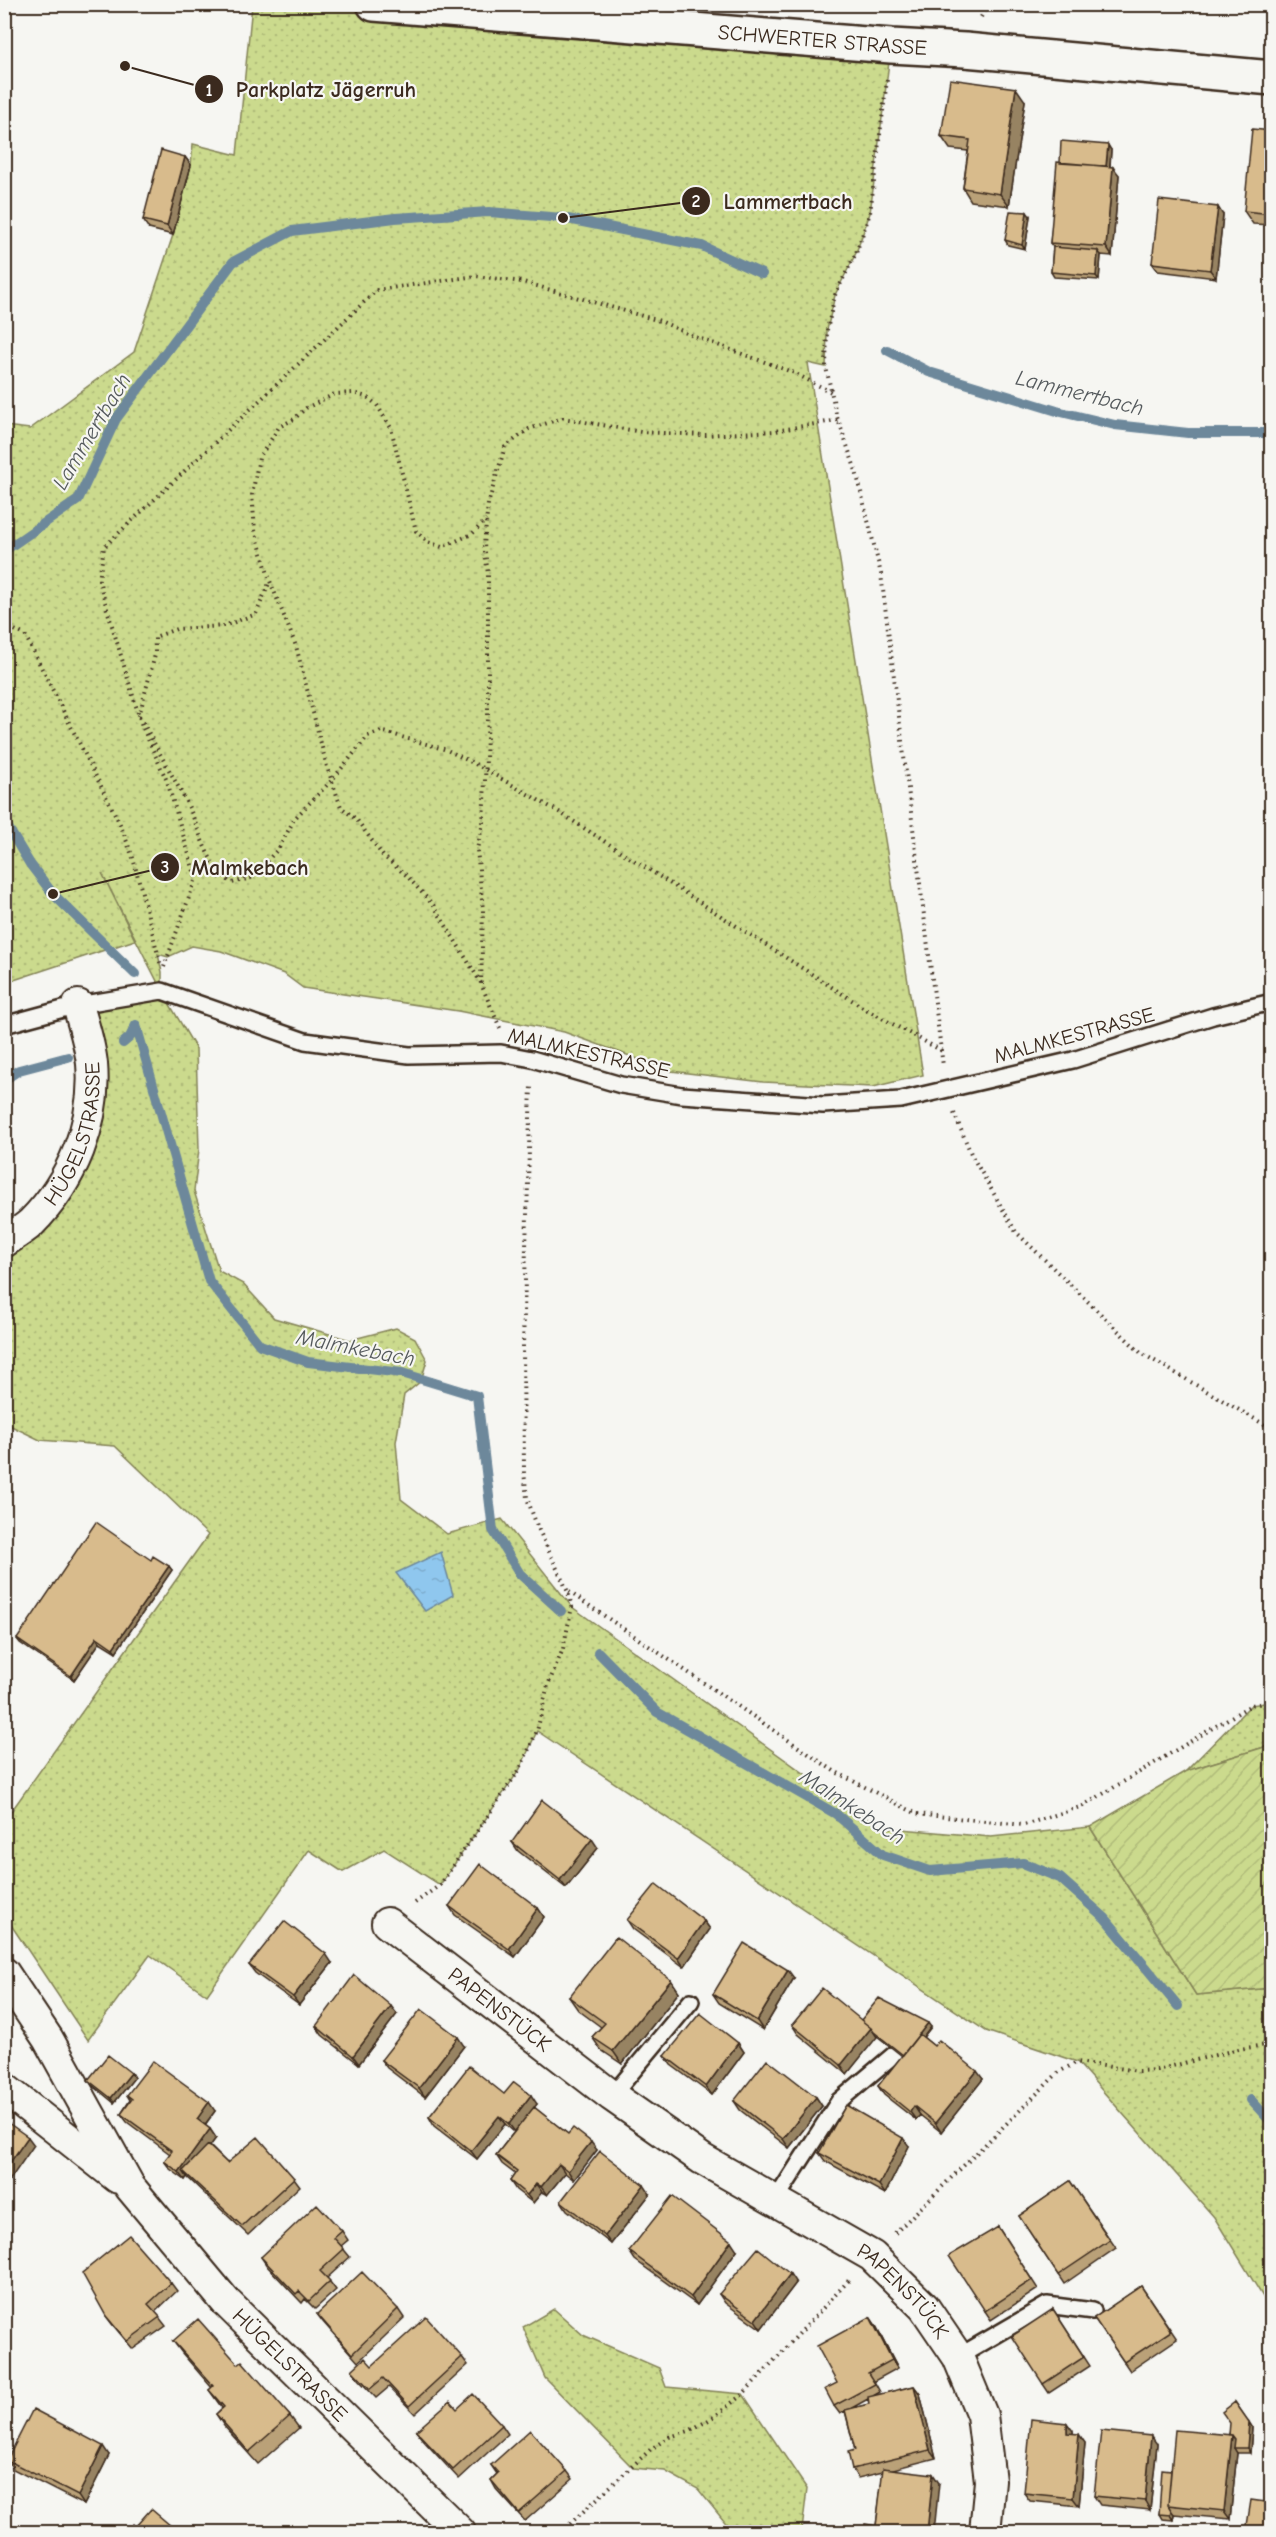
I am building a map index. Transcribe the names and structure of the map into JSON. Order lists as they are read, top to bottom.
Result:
{
  "streets": {
    "main road": ["SCHWERTER STRASSE"],
    "street": ["HÜGELSTRASSE", "PAPENSTÜCK"],
    "lane": ["MALMKESTRASSE"]
  },
  "crossings": [
    ["MALMKESTRASSE", "HÜGELSTRASSE"]
  ],
  "water": ["Lammertbach", "Malmkebach"],
  "places": ["Parkplatz Jägerruh", "Lammertbach", "Malmkebach"]
}
